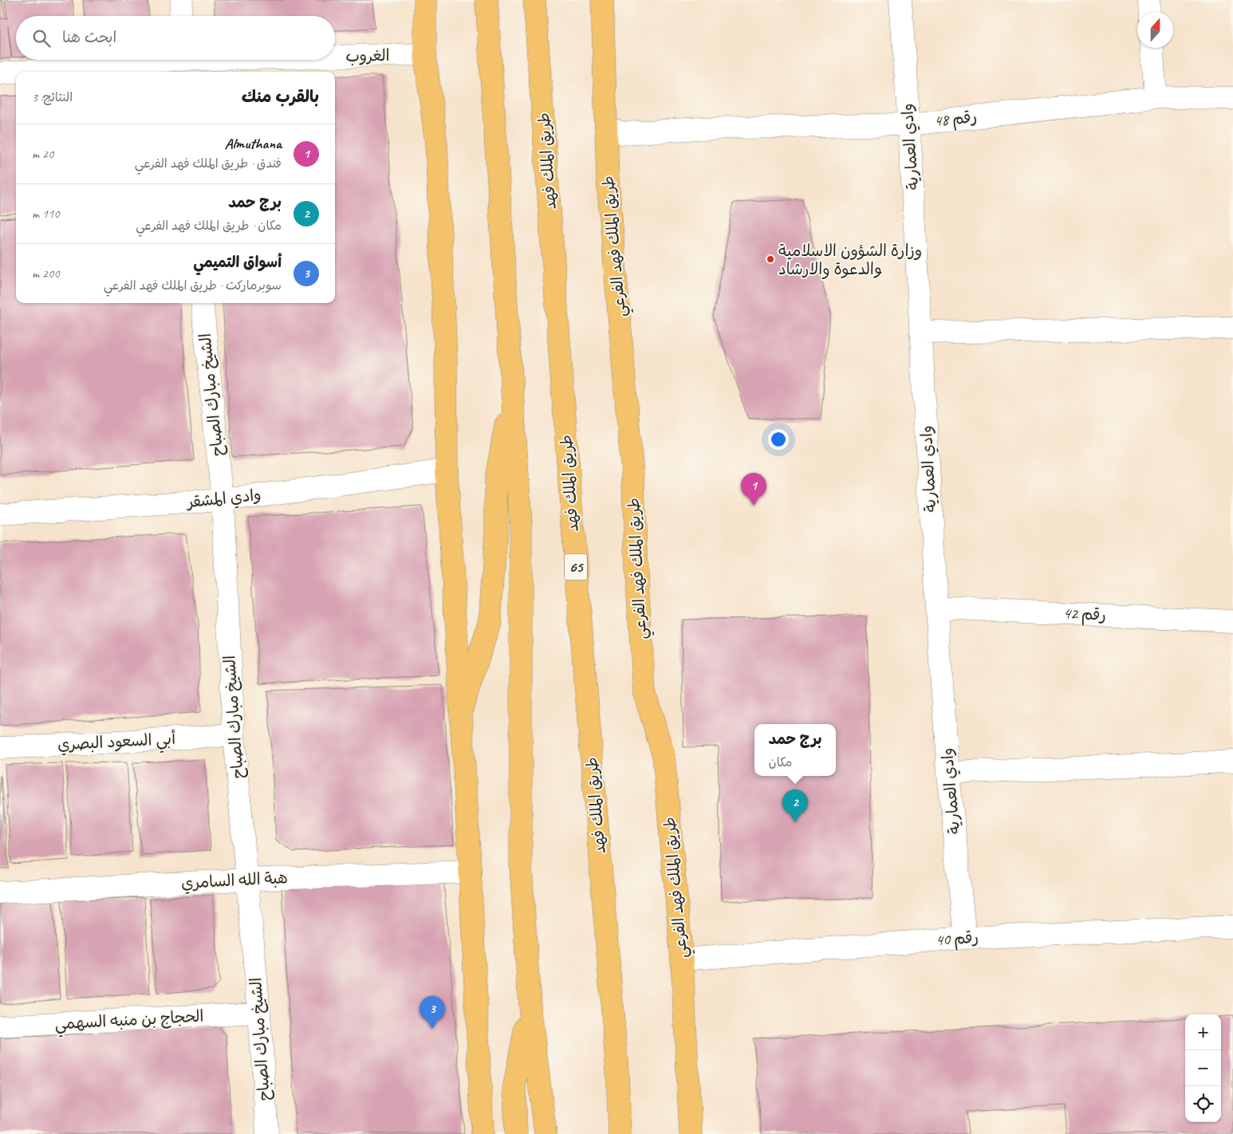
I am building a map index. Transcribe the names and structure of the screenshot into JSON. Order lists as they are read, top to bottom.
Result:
{
  "streets": {
    "main road": ["طريق الملك فهد", "طريق الملك فهد الفرعي", "65"],
    "street": [
      "الغروب",
      "رقم 48",
      "وادي العمارية",
      "الشيخ مبارك الصباح",
      "وادي المشقر",
      "رقم 42",
      "أبي السعود البصري",
      "هبة الله السامري",
      "رقم 40",
      "الحجاج بن منبه السهمي"
    ]
  },
  "crossings": [
    ["رقم 48", "وادي العمارية"],
    ["رقم 48", "طريق الملك فهد الفرعي"],
    ["وادي العمارية", "رقم 42"],
    ["وادي العمارية", "رقم 40"],
    ["طريق الملك فهد الفرعي", "رقم 40"],
    ["الشيخ مبارك الصباح", "وادي المشقر"],
    ["الشيخ مبارك الصباح", "أبي السعود البصري"],
    ["الشيخ مبارك الصباح", "هبة الله السامري"],
    ["الشيخ مبارك الصباح", "الحجاج بن منبه السهمي"]
  ],
  "places": ["وزارة الشؤون الاسلامية والدعوة والارشاد"],
  "north": "top",
  "page": {
    "search": "ابحث هنا",
    "heading": ["بالقرب منك", "النتائج: 3"],
    "list": [
      {
        "mark": "1",
        "name": "Almuthana",
        "note": "فندق · طريق الملك فهد الفرعي",
        "value": "20 m"
      },
      {
        "mark": "2",
        "name": "برج حمد",
        "note": "مكان · طريق الملك فهد الفرعي",
        "value": "110 m"
      },
      {
        "mark": "3",
        "name": "أسواق التميمي",
        "note": "سوبرماركت · طريق الملك فهد الفرعي",
        "value": "200 m"
      }
    ],
    "pins": ["1", "2", "3"],
    "popup": ["برج حمد", "مكان"],
    "map_buttons": ["+", "−"]
  }
}
